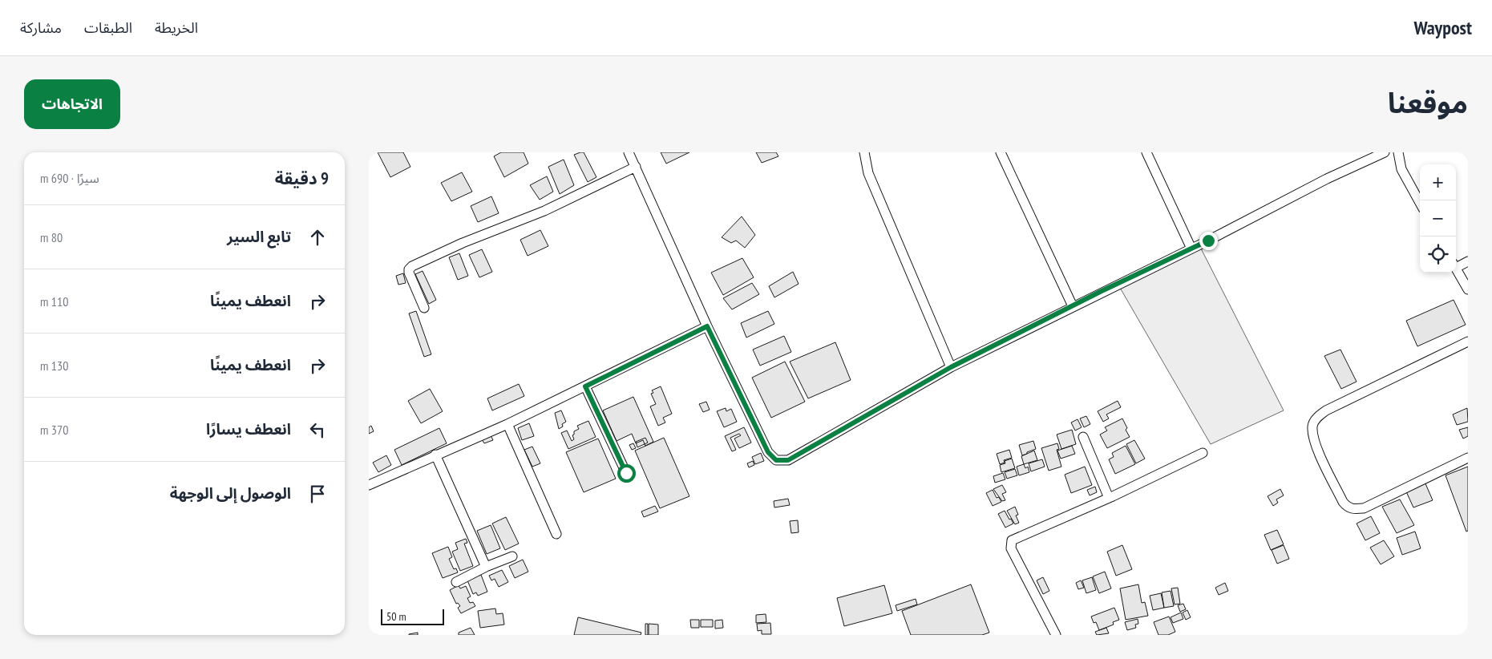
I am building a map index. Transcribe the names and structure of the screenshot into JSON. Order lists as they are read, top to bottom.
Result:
{
  "scale_bar": "50 m",
  "page": {
    "header": "Waypost",
    "nav": ["الخريطة", "الطبقات", "مشاركة"],
    "title": "موقعنا",
    "buttons": "الاتجاهات",
    "heading": ["9 دقيقة", "سيرًا · 690 m"],
    "map_buttons": ["+", "−"],
    "list": [
      ["تابع السير", "80 m"],
      ["انعطف يمينًا", "110 m"],
      ["انعطف يمينًا", "130 m"],
      ["انعطف يسارًا", "370 m"],
      "الوصول إلى الوجهة"
    ],
    "scale": "50 m"
  }
}
